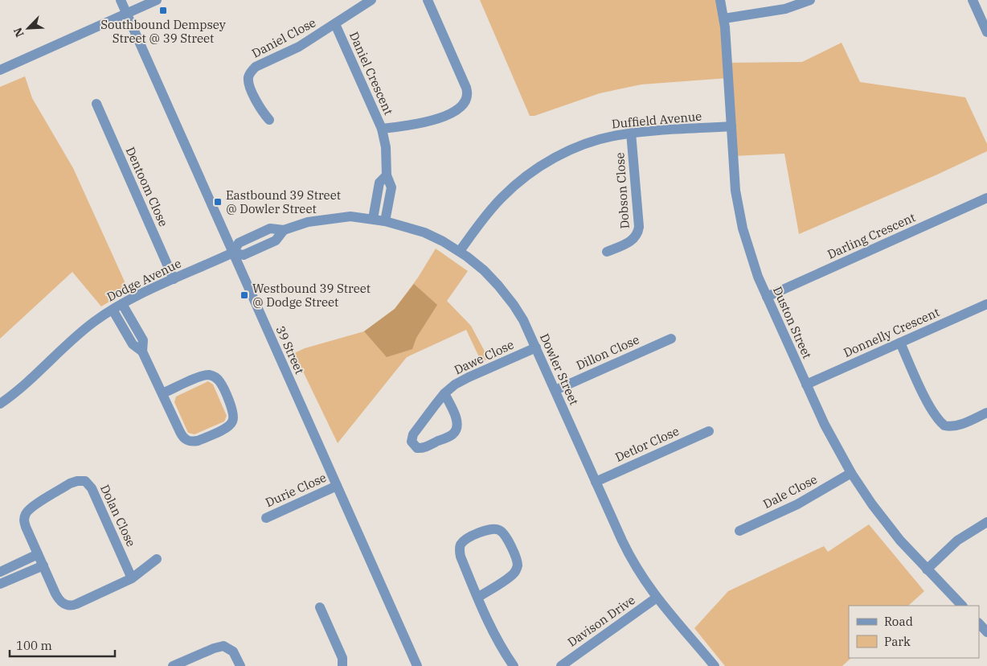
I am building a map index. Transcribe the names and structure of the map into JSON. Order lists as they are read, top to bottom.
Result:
{
  "streets": {
    "street": [
      "Daniel Close",
      "Daniel Crescent",
      "Duffield Avenue",
      "Dentoom Close",
      "Dobson Close",
      "Darling Crescent",
      "Dodge Avenue",
      "Duston Street",
      "Donnelly Crescent",
      "39 Street",
      "Dillon Close",
      "Dawe Close",
      "Dowler Street",
      "Detlor Close",
      "Durie Close",
      "Dale Close",
      "Dolan Close",
      "Davison Drive"
    ]
  },
  "crossings": [
    ["Daniel Close", "Daniel Crescent"],
    ["Daniel Crescent", "Dowler Street"],
    ["Duffield Avenue", "Dobson Close"],
    ["Duffield Avenue", "Duston Street"],
    ["Duffield Avenue", "Dowler Street"],
    ["Dentoom Close", "Dodge Avenue"],
    ["Darling Crescent", "Duston Street"],
    ["Dodge Avenue", "39 Street"],
    ["Dodge Avenue", "Dowler Street"],
    ["Duston Street", "Donnelly Crescent"],
    ["Duston Street", "Dale Close"],
    ["39 Street", "Dowler Street"],
    ["39 Street", "Durie Close"],
    ["Dillon Close", "Dowler Street"],
    ["Dawe Close", "Dowler Street"],
    ["Dowler Street", "Detlor Close"],
    ["Dowler Street", "Davison Drive"]
  ],
  "places": {
    "transit": ["Southbound Dempsey Street @ 39 Street", "Eastbound 39 Street @ Dowler Street", "Westbound 39 Street @ Dodge Street"]
  },
  "legend": ["Road", "Park"],
  "scale_bar": "100 m",
  "north": "bottom left"
}
